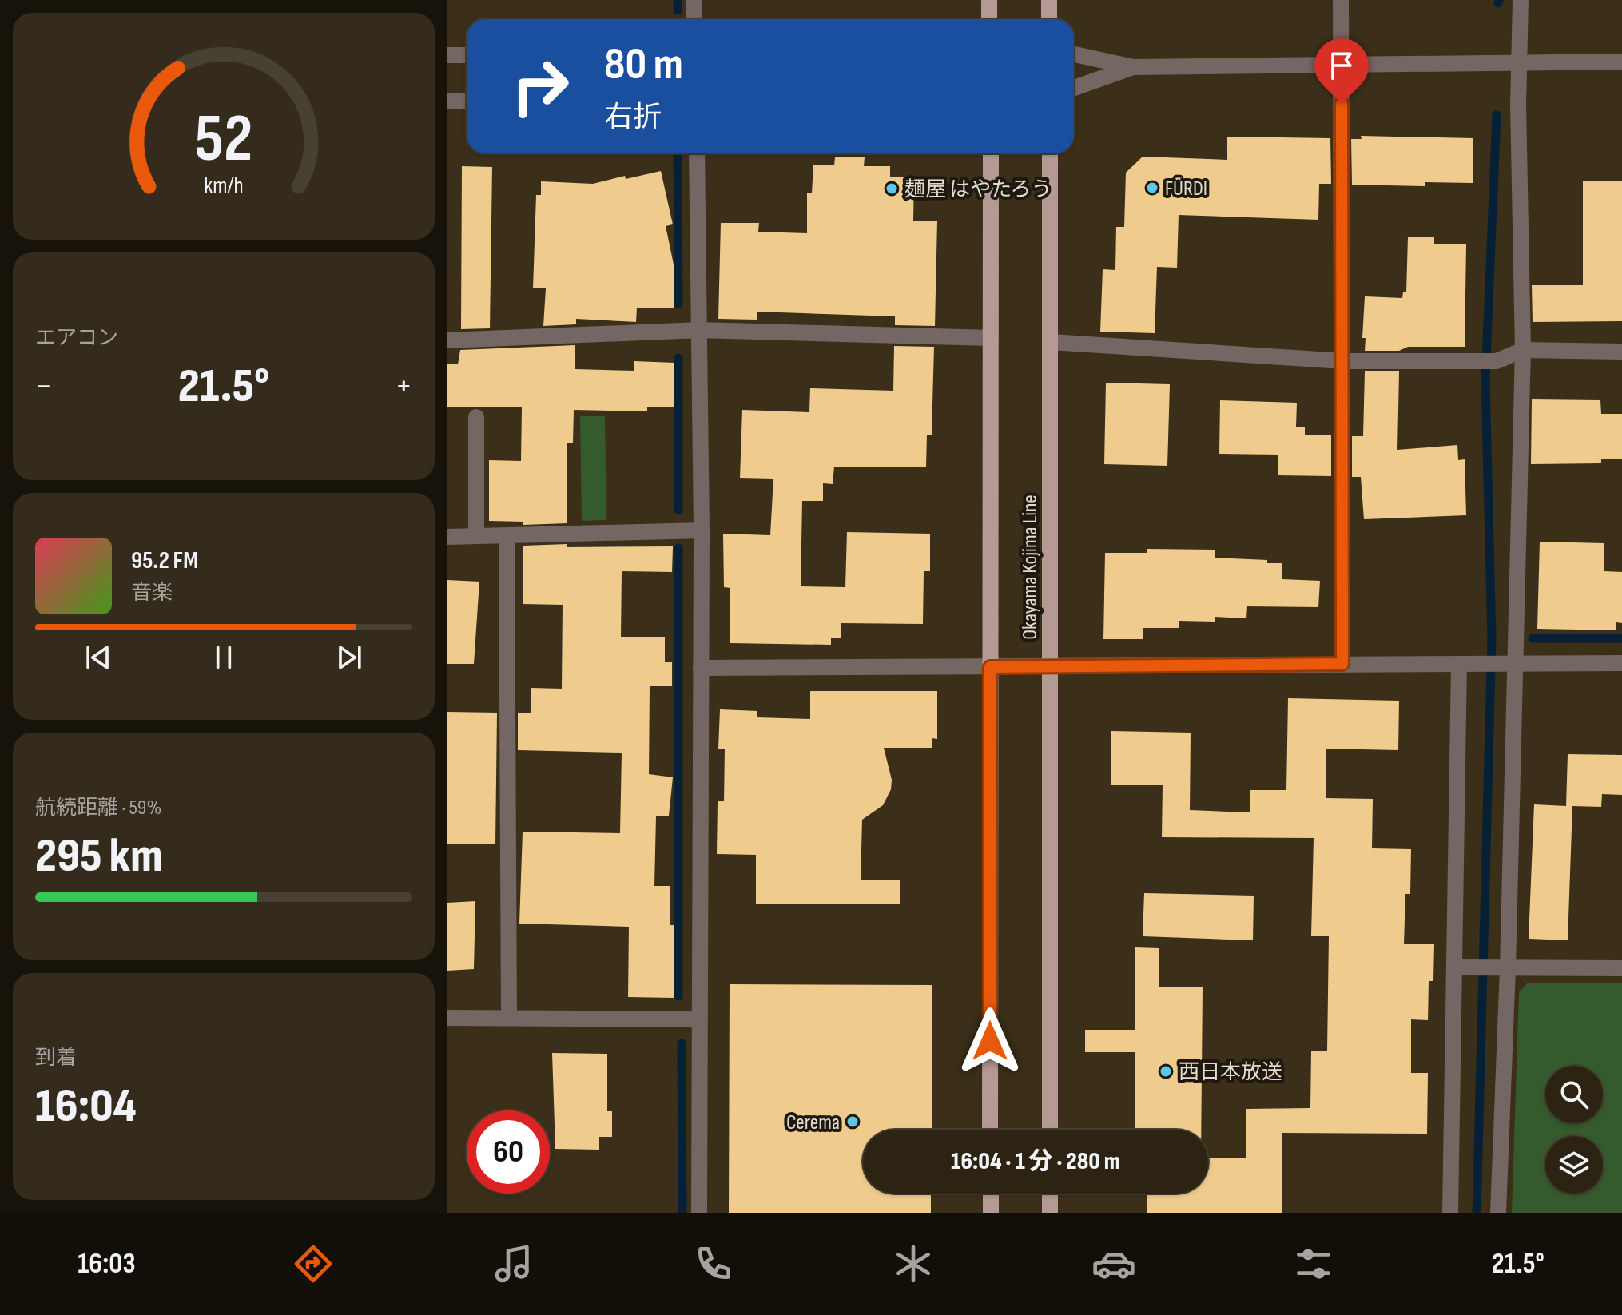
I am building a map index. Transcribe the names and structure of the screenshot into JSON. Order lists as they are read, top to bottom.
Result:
{
  "streets": {
    "main road": ["Okayama Kojima Line"]
  },
  "places": [
    "FÜRDI",
    "麺屋 はやたろう",
    "西日本放送",
    "Cerema"
  ],
  "page": {
    "turn": ["80 m", "右折"],
    "tile": [
      "エアコン",
      ["航続距離 · 59%", "295 km"],
      ["到着", "16:04"]
    ],
    "heat": ["−", "21.5°", "+"],
    "song": ["95.2 FM", "音楽"],
    "limit": "60",
    "trip": "16:04 · 1 分 · 280 m",
    "tabs": ["16:03", "21.5°"],
    "gauge": ["52", "km/h"]
  }
}
